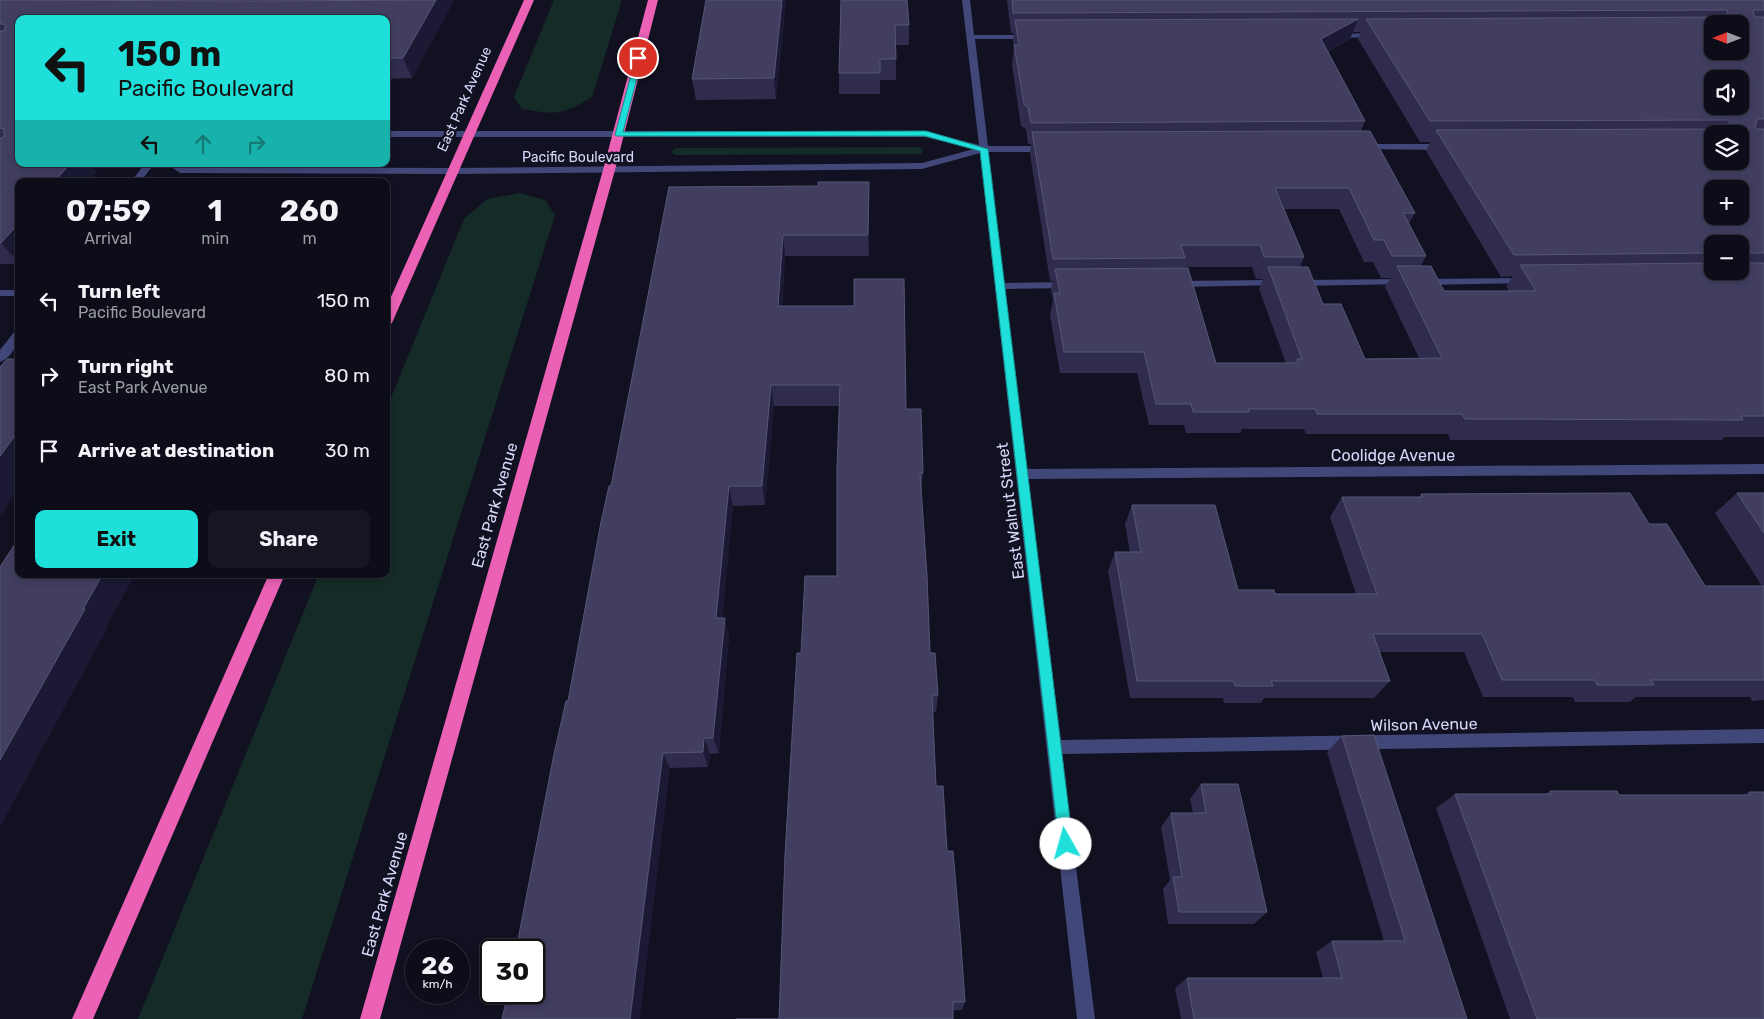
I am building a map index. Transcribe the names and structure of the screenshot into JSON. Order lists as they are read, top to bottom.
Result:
{
  "streets": {
    "highway": ["East Park Avenue"],
    "street": [
      "Pacific Boulevard",
      "Coolidge Avenue",
      "East Walnut Street",
      "Wilson Avenue"
    ]
  },
  "crossings": [
    ["East Park Avenue", "Pacific Boulevard"],
    ["Pacific Boulevard", "East Walnut Street"],
    ["Coolidge Avenue", "East Walnut Street"],
    ["East Walnut Street", "Wilson Avenue"]
  ],
  "north": "left",
  "page": {
    "map_buttons": ["+", "−"],
    "turn": ["150 m", "Pacific Boulevard"],
    "eta": [
      "07:59",
      "Arrival",
      "1",
      "min",
      "260",
      "m"
    ],
    "list": [
      {
        "name": "Turn left",
        "note": "Pacific Boulevard",
        "value": "150 m"
      },
      {
        "name": "Turn right",
        "note": "East Park Avenue",
        "value": "80 m"
      },
      {
        "name": "Arrive at destination",
        "value": "30 m"
      }
    ],
    "buttons": ["Exit", "Share"],
    "speed": "26 km/h",
    "limit": "30"
  }
}
